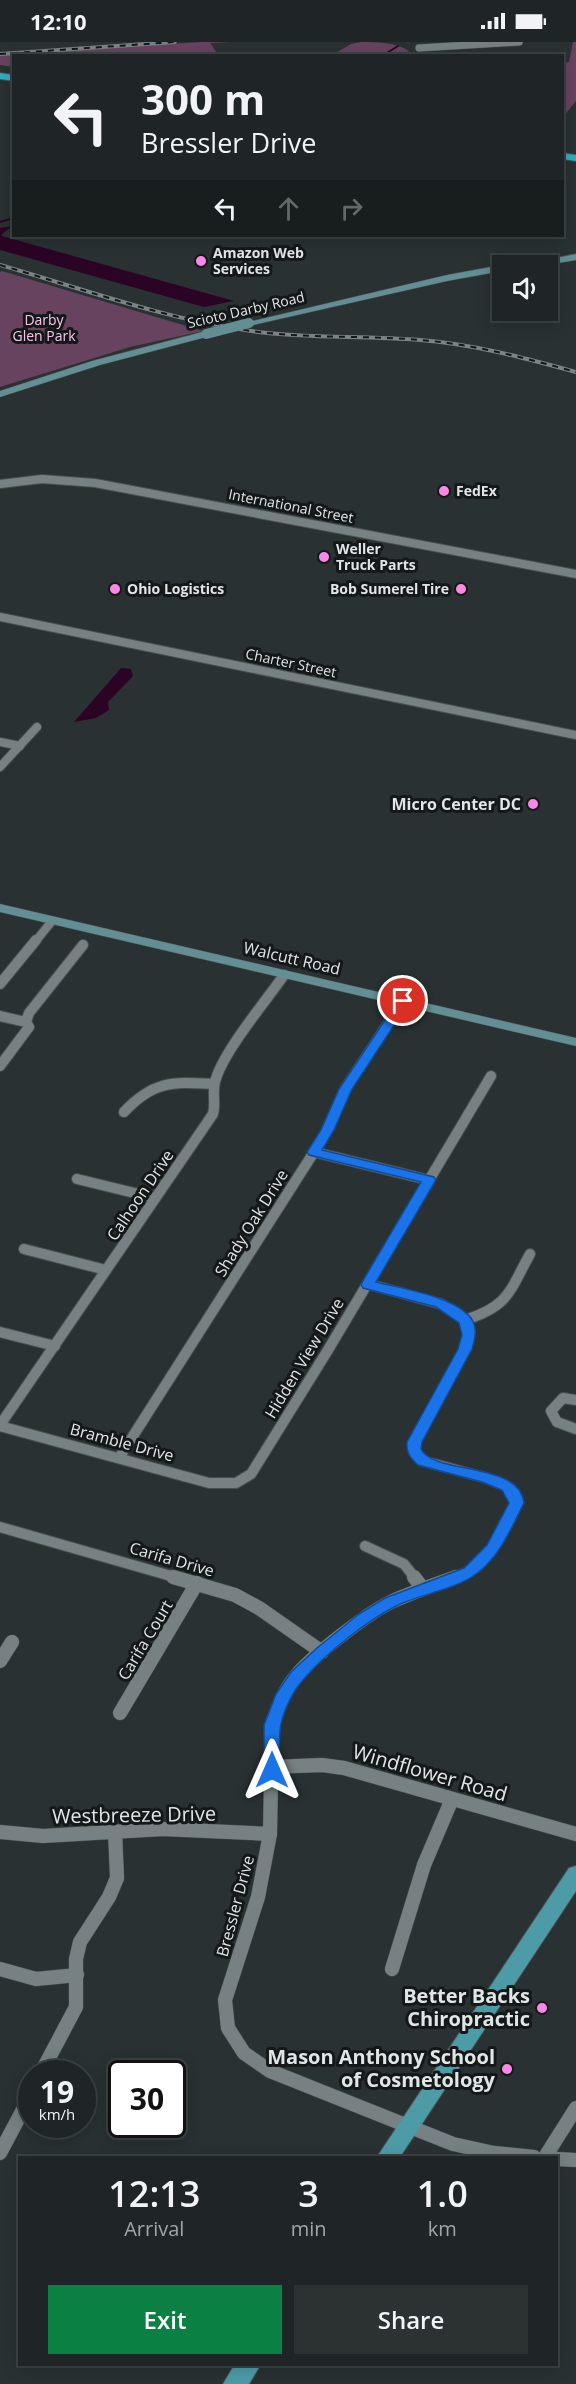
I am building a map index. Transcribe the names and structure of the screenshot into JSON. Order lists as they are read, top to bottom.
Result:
{
  "streets": {
    "main road": ["Scioto Darby Road", "Walcutt Road"],
    "street": [
      "International Street",
      "Charter Street",
      "Calhoon Drive",
      "Shady Oak Drive",
      "Hidden View Drive",
      "Bramble Drive",
      "Carifa Drive",
      "Carifa Court",
      "Windflower Road",
      "Westbreeze Drive",
      "Bressler Drive"
    ]
  },
  "crossings": [
    ["Walcutt Road", "Calhoon Drive"],
    ["Walcutt Road", "Shady Oak Drive"],
    ["Calhoon Drive", "Bramble Drive"],
    ["Shady Oak Drive", "Bramble Drive"],
    ["Hidden View Drive", "Bramble Drive"],
    ["Carifa Drive", "Carifa Court"],
    ["Carifa Drive", "Bressler Drive"],
    ["Windflower Road", "Bressler Drive"],
    ["Westbreeze Drive", "Bressler Drive"]
  ],
  "parks": ["Darby Glen Park"],
  "places": [
    "Amazon Web Services",
    "FedEx",
    "Weller Truck Parts",
    "Ohio Logistics",
    "Bob Sumerel Tire",
    "Micro Center DC",
    "Better Backs Chiropractic",
    "Mason Anthony School of Cosmetology"
  ],
  "page": {
    "status": "12:10",
    "turn": ["300 m", "Bressler Drive"],
    "speed": "19 km/h",
    "limit": "30",
    "eta": [
      "12:13",
      "Arrival",
      "3",
      "min",
      "1.0",
      "km"
    ],
    "buttons": ["Exit", "Share"]
  }
}
